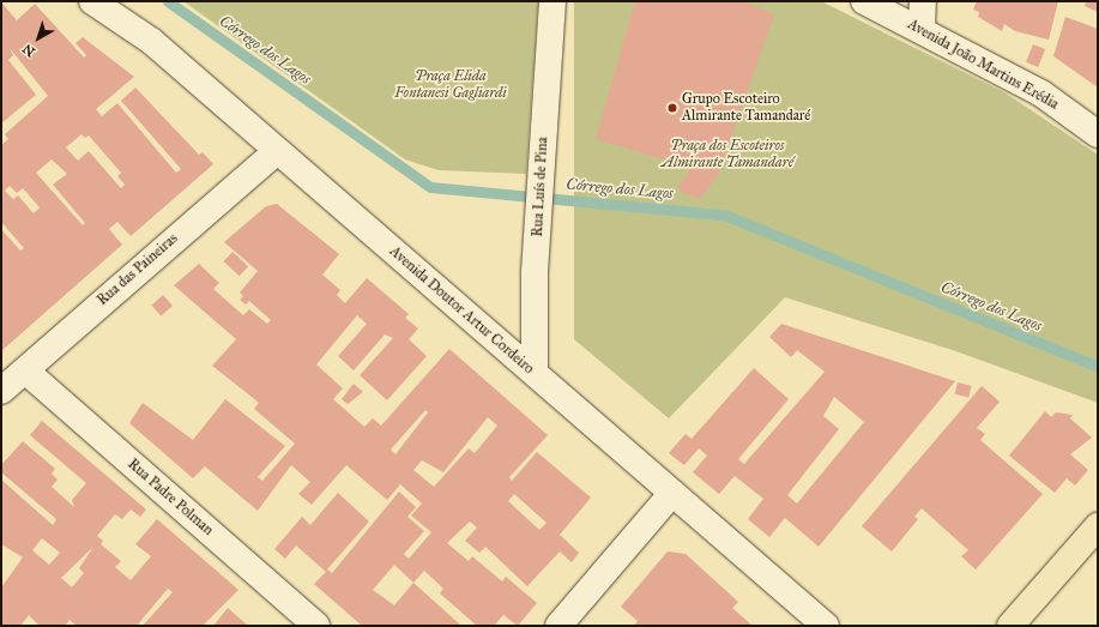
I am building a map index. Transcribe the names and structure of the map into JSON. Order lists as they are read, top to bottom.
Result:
{
  "streets": {
    "street": [
      "Avenida João Martins Erédia",
      "Rua Luís de Pina",
      "Rua das Paineiras",
      "Avenida Doutor Artur Cordeiro",
      "Rua Padre Polman"
    ]
  },
  "crossings": [
    ["Rua Luís de Pina", "Avenida Doutor Artur Cordeiro"],
    ["Rua das Paineiras", "Avenida Doutor Artur Cordeiro"],
    ["Rua das Paineiras", "Rua Padre Polman"]
  ],
  "water": ["Córrego dos Lagos"],
  "parks": ["Praça Elida Fontanesi Gagliardi", "Praça dos Escoteiros Almirante Tamandaré"],
  "places": ["Grupo Escoteiro Almirante Tamandaré"],
  "north": "bottom left"
}
